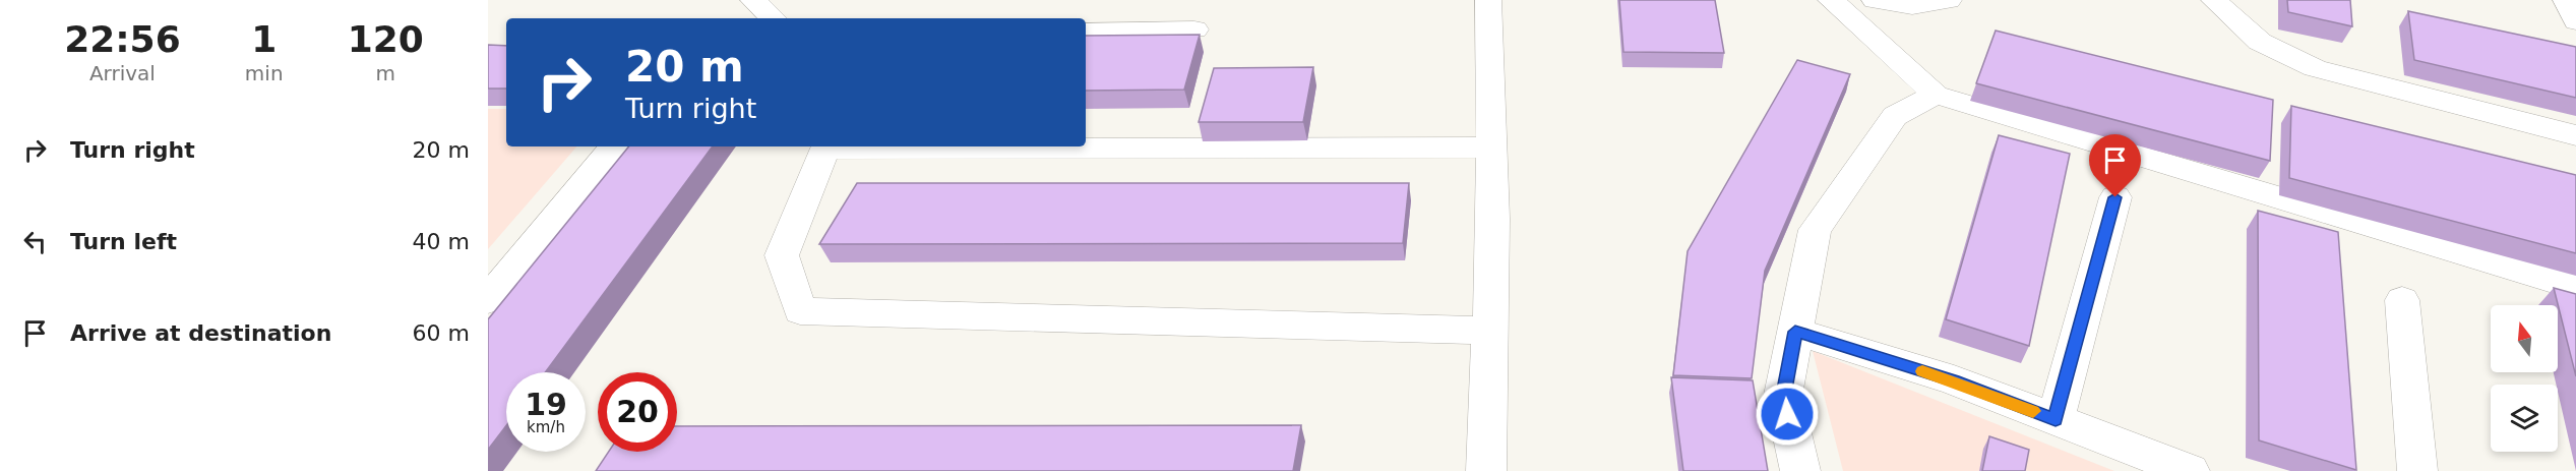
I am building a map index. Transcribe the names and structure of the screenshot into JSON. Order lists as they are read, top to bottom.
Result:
{
  "north": "top",
  "page": {
    "eta": [
      "22:56",
      "Arrival",
      "1",
      "min",
      "120",
      "m"
    ],
    "turn": ["20 m", "Turn right"],
    "list": [
      {
        "name": "Turn right",
        "value": "20 m"
      },
      {
        "name": "Turn left",
        "value": "40 m"
      },
      {
        "name": "Arrive at destination",
        "value": "60 m"
      }
    ],
    "speed": "19 km/h",
    "limit": "20"
  }
}
